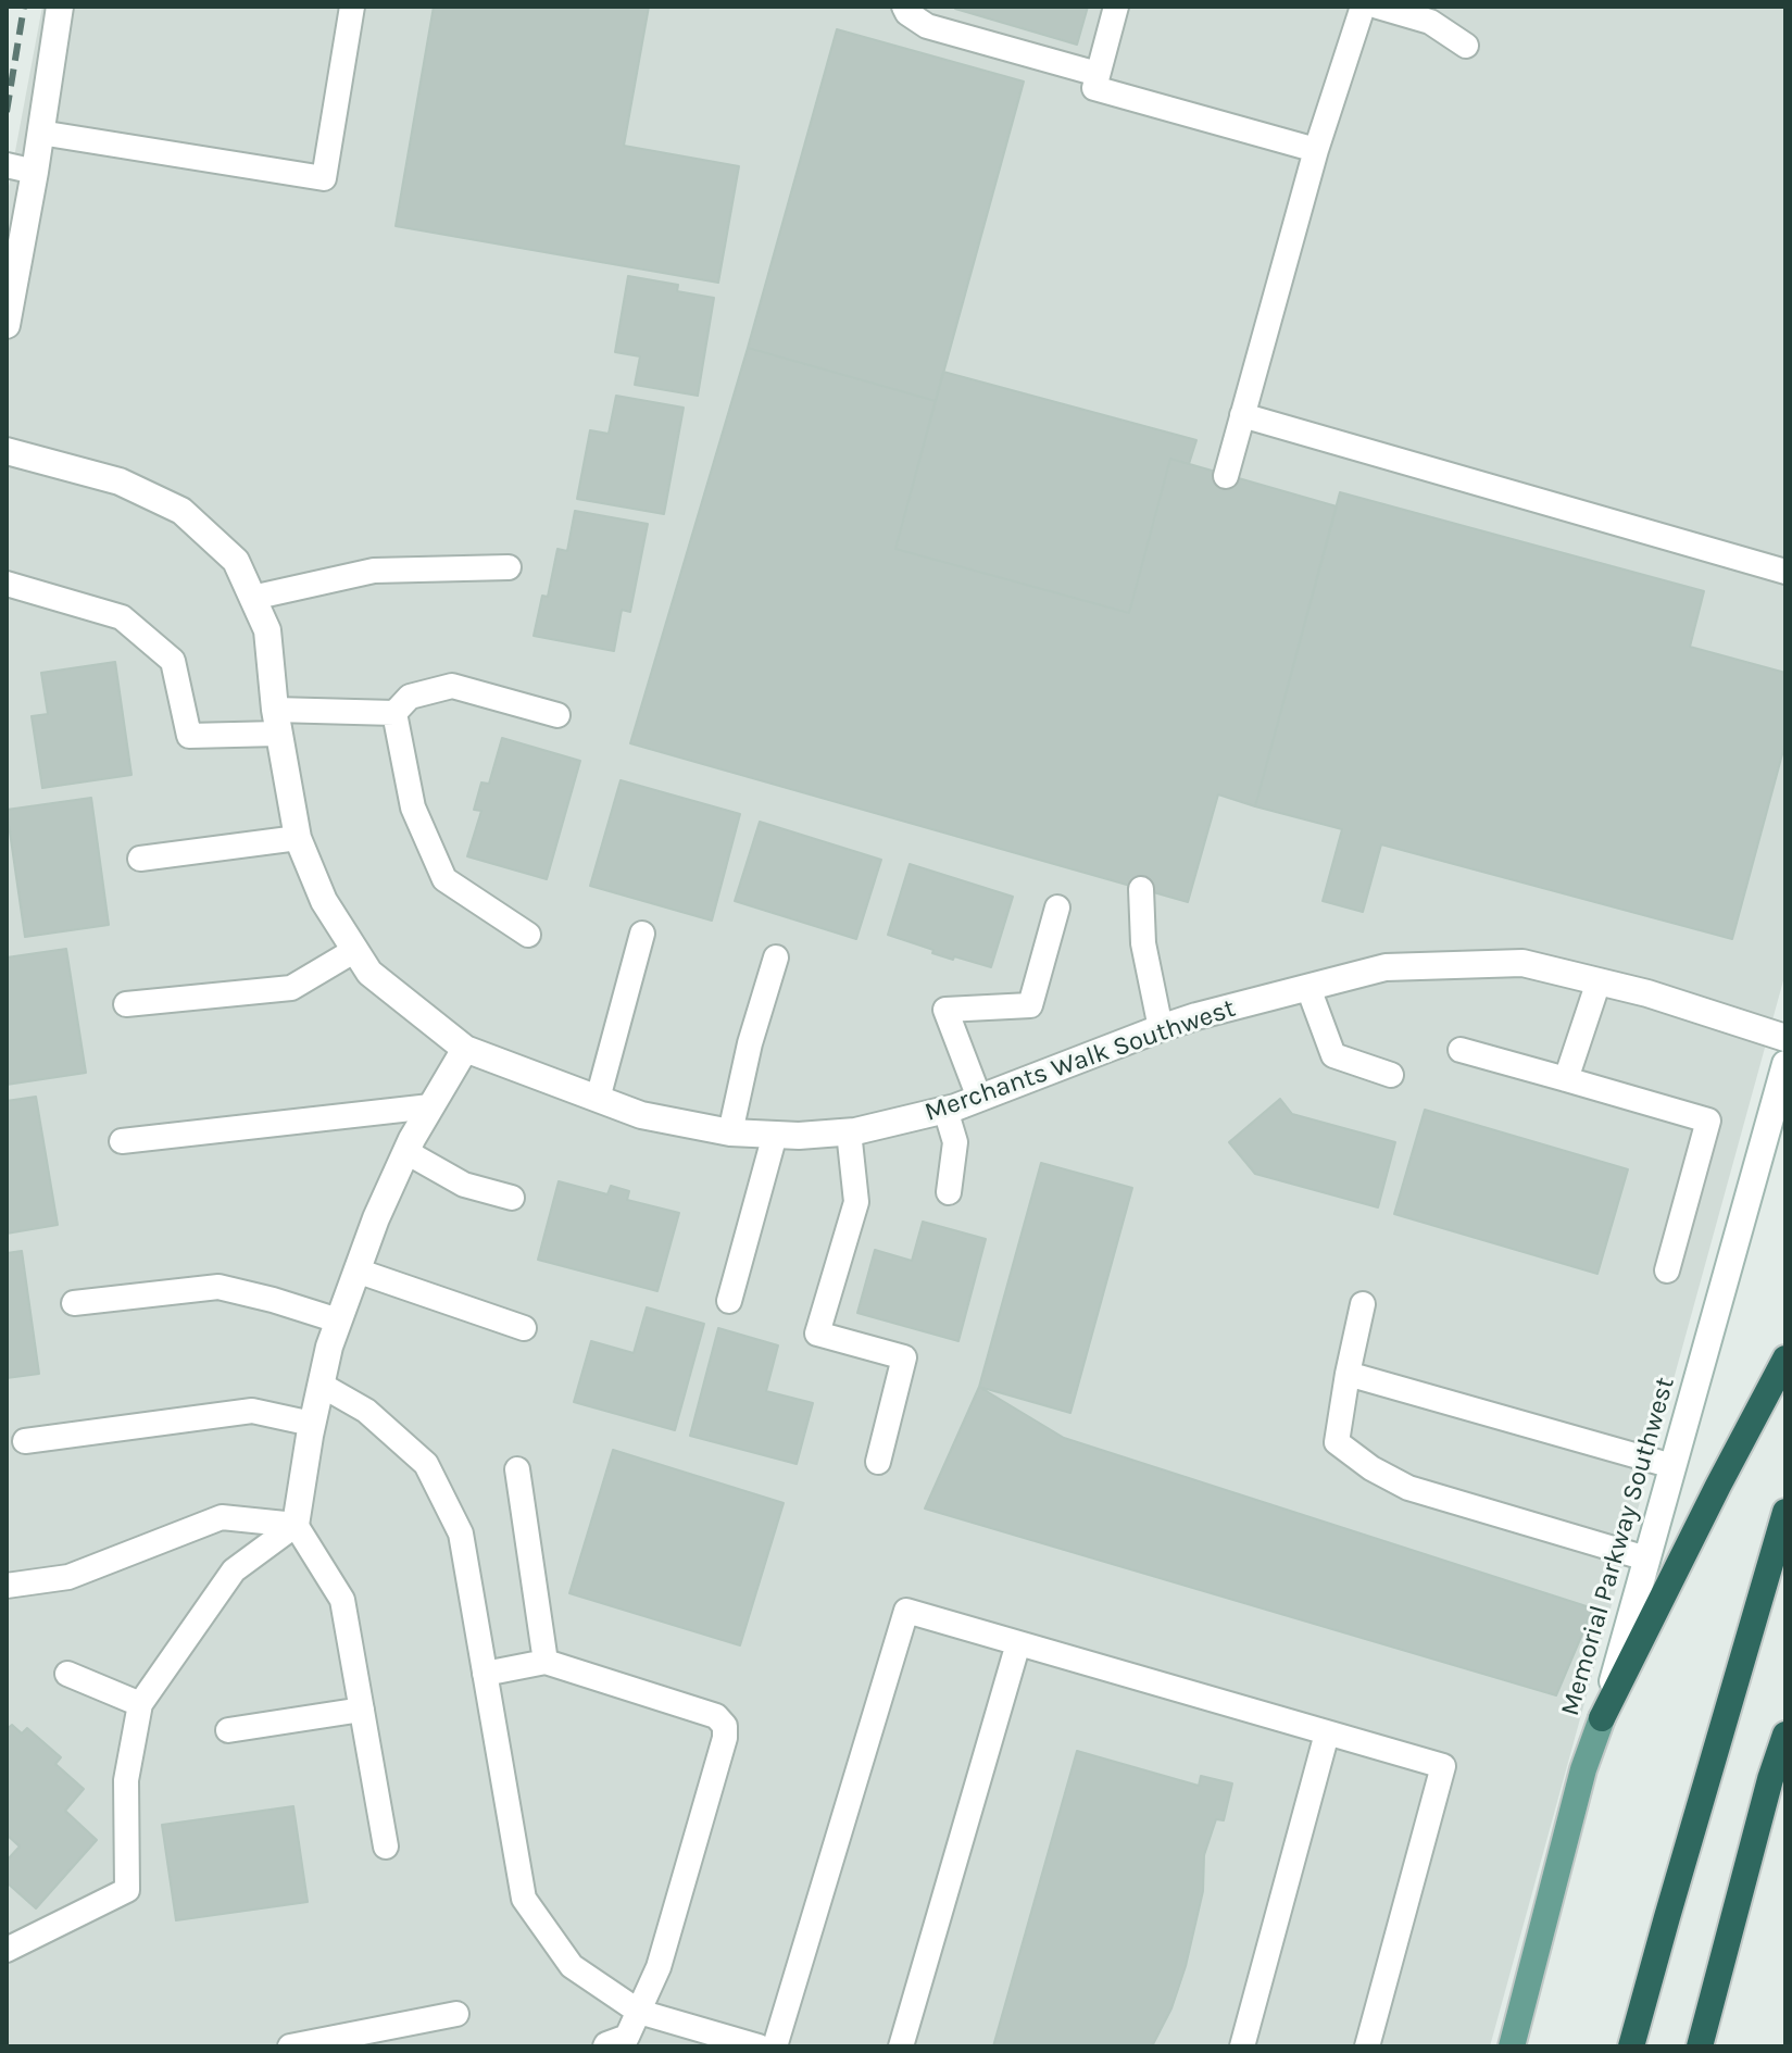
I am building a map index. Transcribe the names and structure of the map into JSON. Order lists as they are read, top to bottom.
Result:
{
  "streets": {
    "main road": ["Memorial Parkway Southwest"],
    "street": ["Merchants Walk Southwest"]
  }
}
